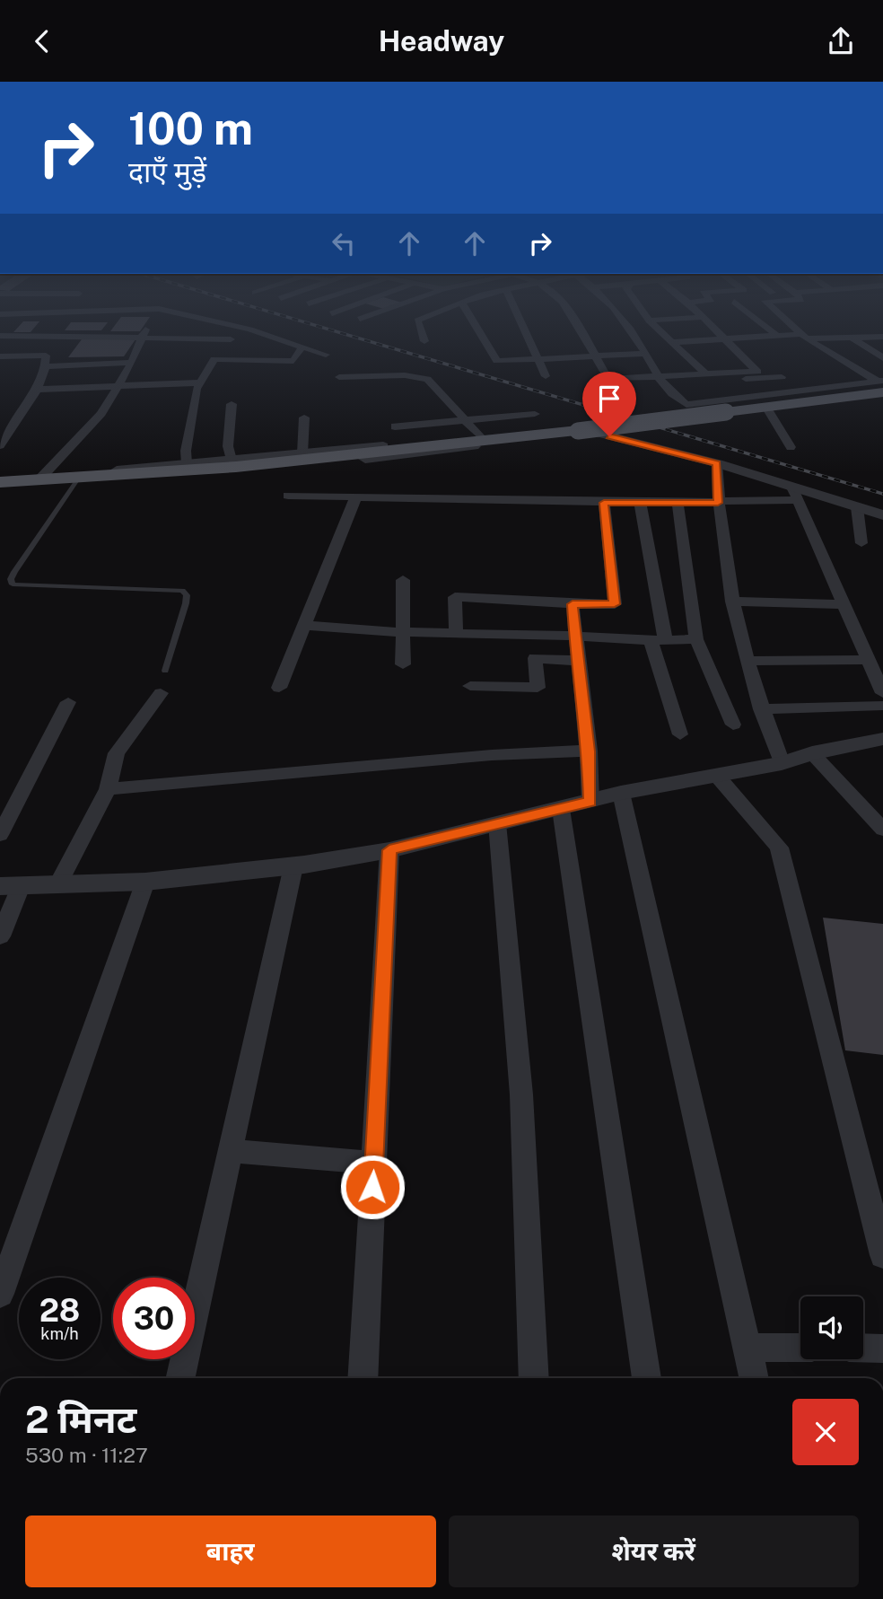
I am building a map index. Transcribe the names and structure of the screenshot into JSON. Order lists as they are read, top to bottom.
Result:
{
  "page": {
    "header": "Headway",
    "turn": ["100 m", "दाएँ मुड़ें"],
    "speed": "28 km/h",
    "limit": "30",
    "heading": ["2 मिनट", "530 m · 11:27"],
    "buttons": ["बाहर", "शेयर करें"]
  }
}
